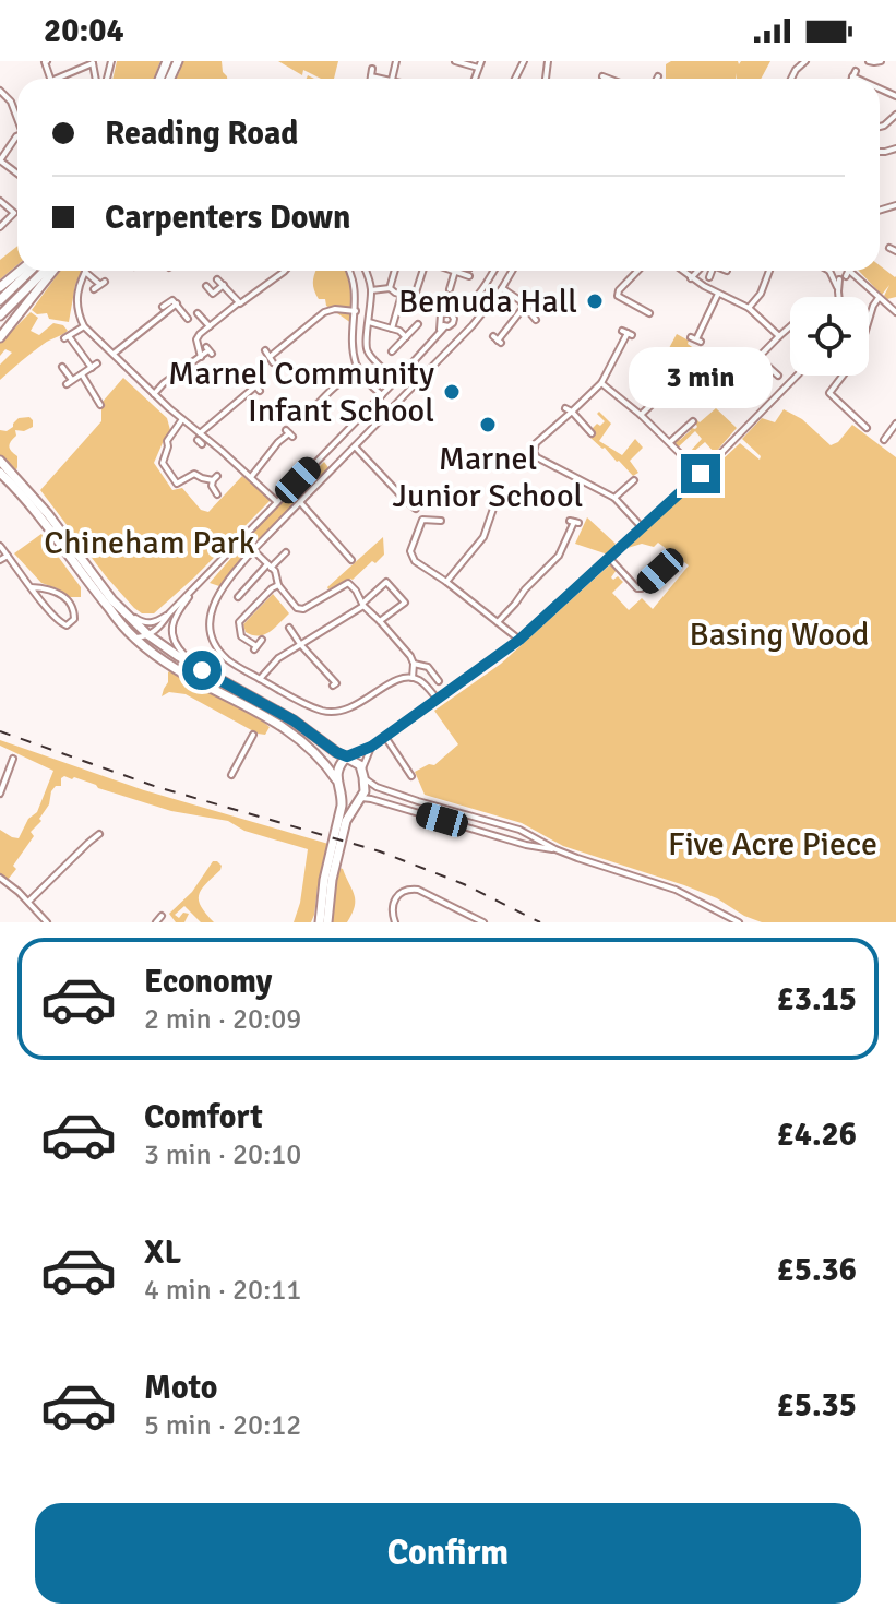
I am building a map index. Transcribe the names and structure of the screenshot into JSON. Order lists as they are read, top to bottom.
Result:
{
  "parks": ["Chineham Park", "Basing Wood", "Five Acre Piece"],
  "places": ["Bemuda Hall", "Marnel Community Infant School", "Marnel Junior School"],
  "page": {
    "status": "20:04",
    "banner": ["Reading Road", "Carpenters Down"],
    "bubble": "3 min",
    "list": [
      {
        "name": "Economy",
        "note": "2 min · 20:09",
        "value": "£3.15"
      },
      {
        "name": "Comfort",
        "note": "3 min · 20:10",
        "value": "£4.26"
      },
      {
        "name": "XL",
        "note": "4 min · 20:11",
        "value": "£5.36"
      },
      {
        "name": "Moto",
        "note": "5 min · 20:12",
        "value": "£5.35"
      }
    ],
    "buttons": "Confirm"
  }
}
